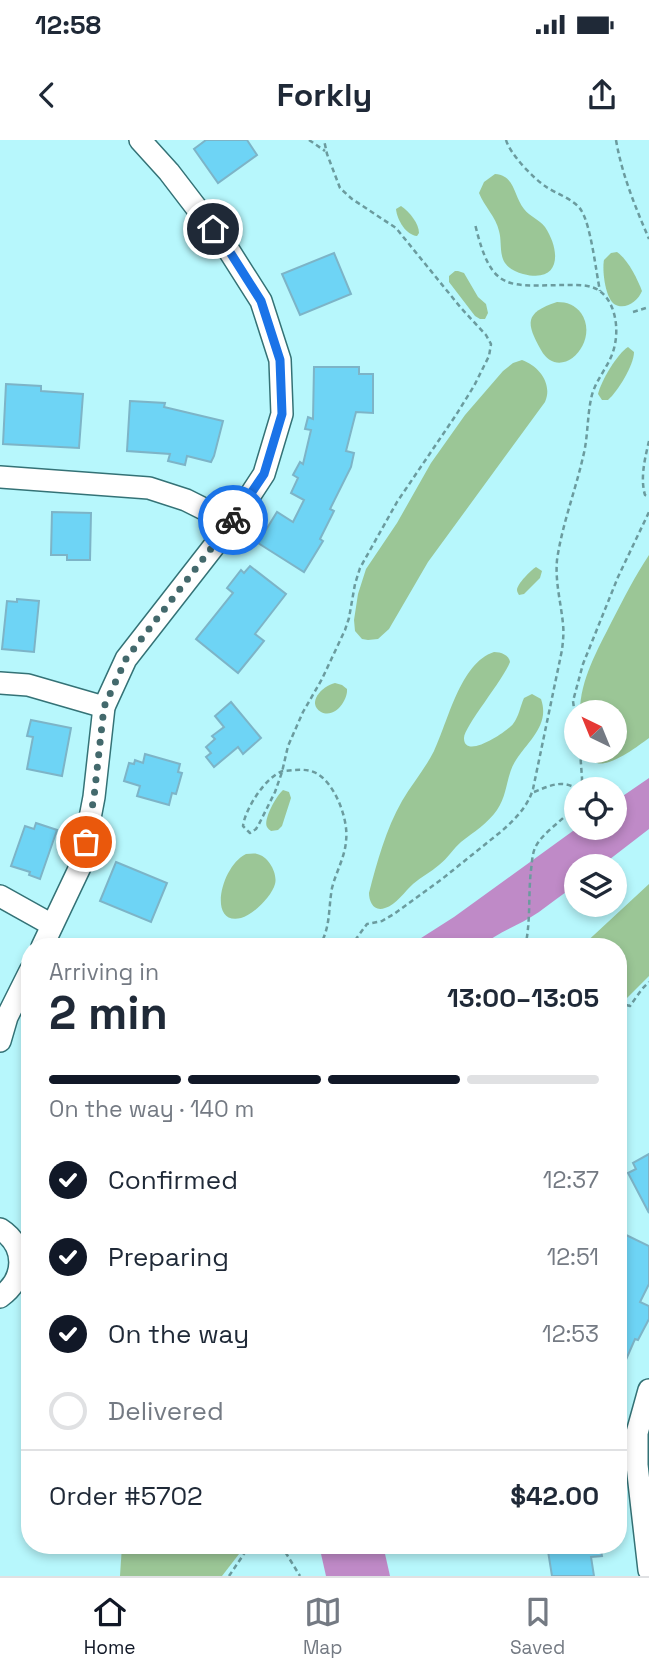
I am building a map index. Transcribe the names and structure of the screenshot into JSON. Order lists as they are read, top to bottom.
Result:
{
  "north": "top left",
  "page": {
    "status": "12:58",
    "header": "Forkly",
    "heading": ["2 min", "Arriving in", "13:00–13:05"],
    "panel": ["Order #5702", "$42.00"],
    "bar": "On the way · 140 m",
    "list": [
      ["Confirmed", "12:37"],
      ["Preparing", "12:51"],
      ["On the way", "12:53"],
      "Delivered"
    ],
    "tabs": ["Home", "Map", "Saved"]
  }
}
